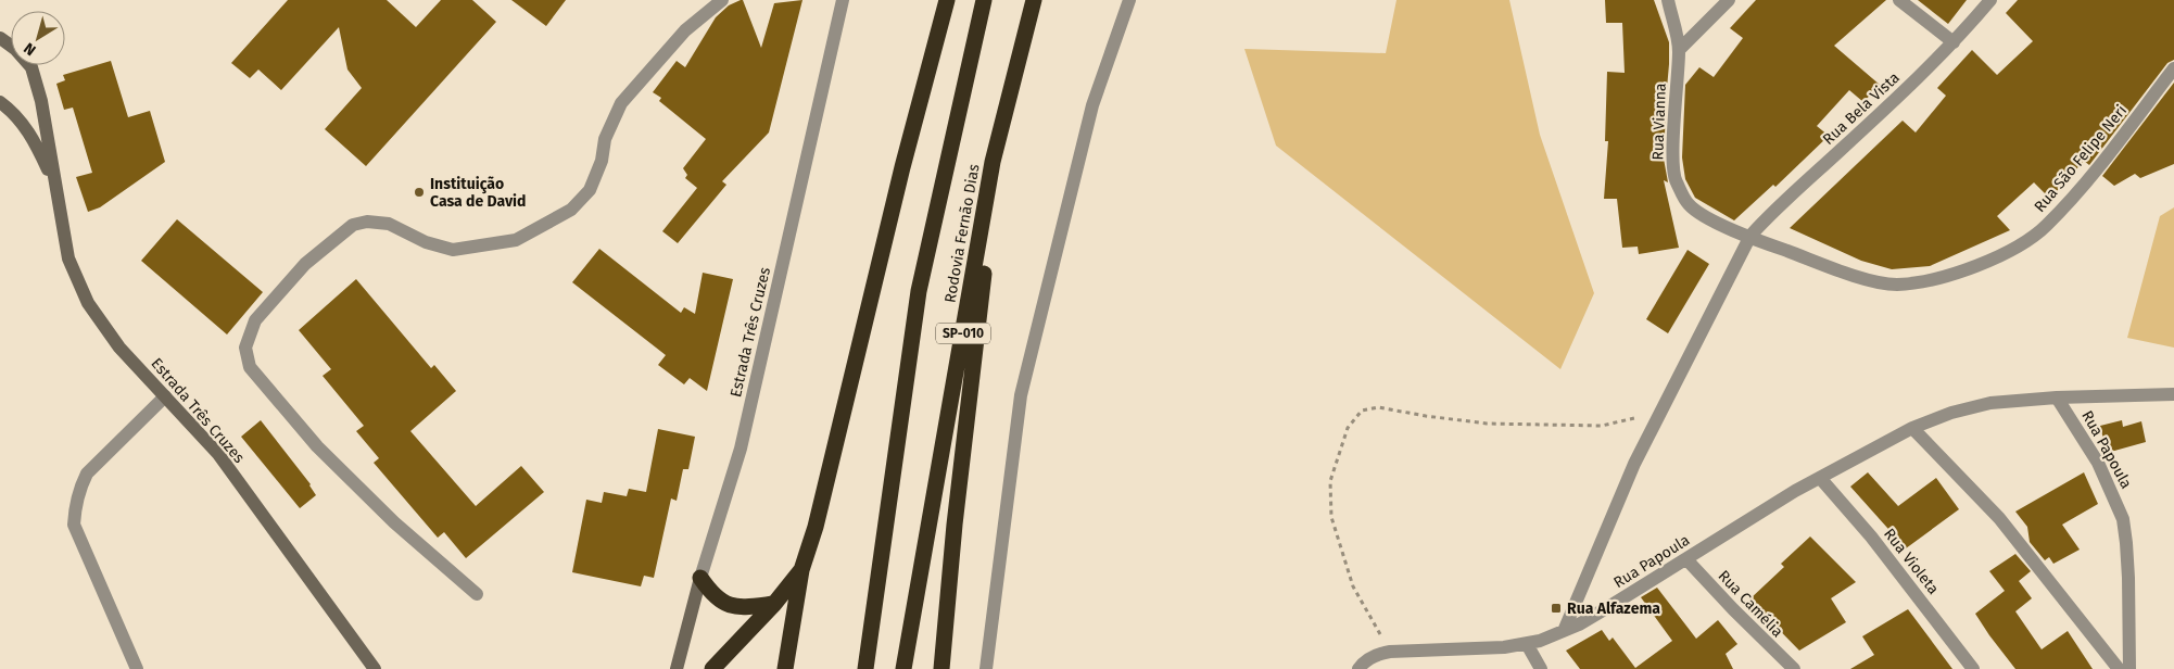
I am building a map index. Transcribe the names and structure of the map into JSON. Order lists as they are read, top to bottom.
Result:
{
  "streets": {
    "highway": ["Rodovia Fernão Dias", "SP-010"],
    "street": [
      "Rua Bela Vista",
      "Rua Vianna",
      "Rua São Felipe Neri",
      "Estrada Três Cruzes",
      "Rua Papoula",
      "Rua Violeta",
      "Rua Camélia"
    ]
  },
  "crossings": [
    ["Rua Bela Vista", "Rua Vianna"],
    ["Rua Bela Vista", "Rua São Felipe Neri"],
    ["Rua Vianna", "Rua São Felipe Neri"],
    ["Rua Papoula", "Rua Violeta"],
    ["Rua Papoula", "Rua Camélia"]
  ],
  "places": {
    "other": ["Instituição Casa de David"],
    "transit": ["Rua Alfazema"]
  },
  "north": "bottom left"
}
